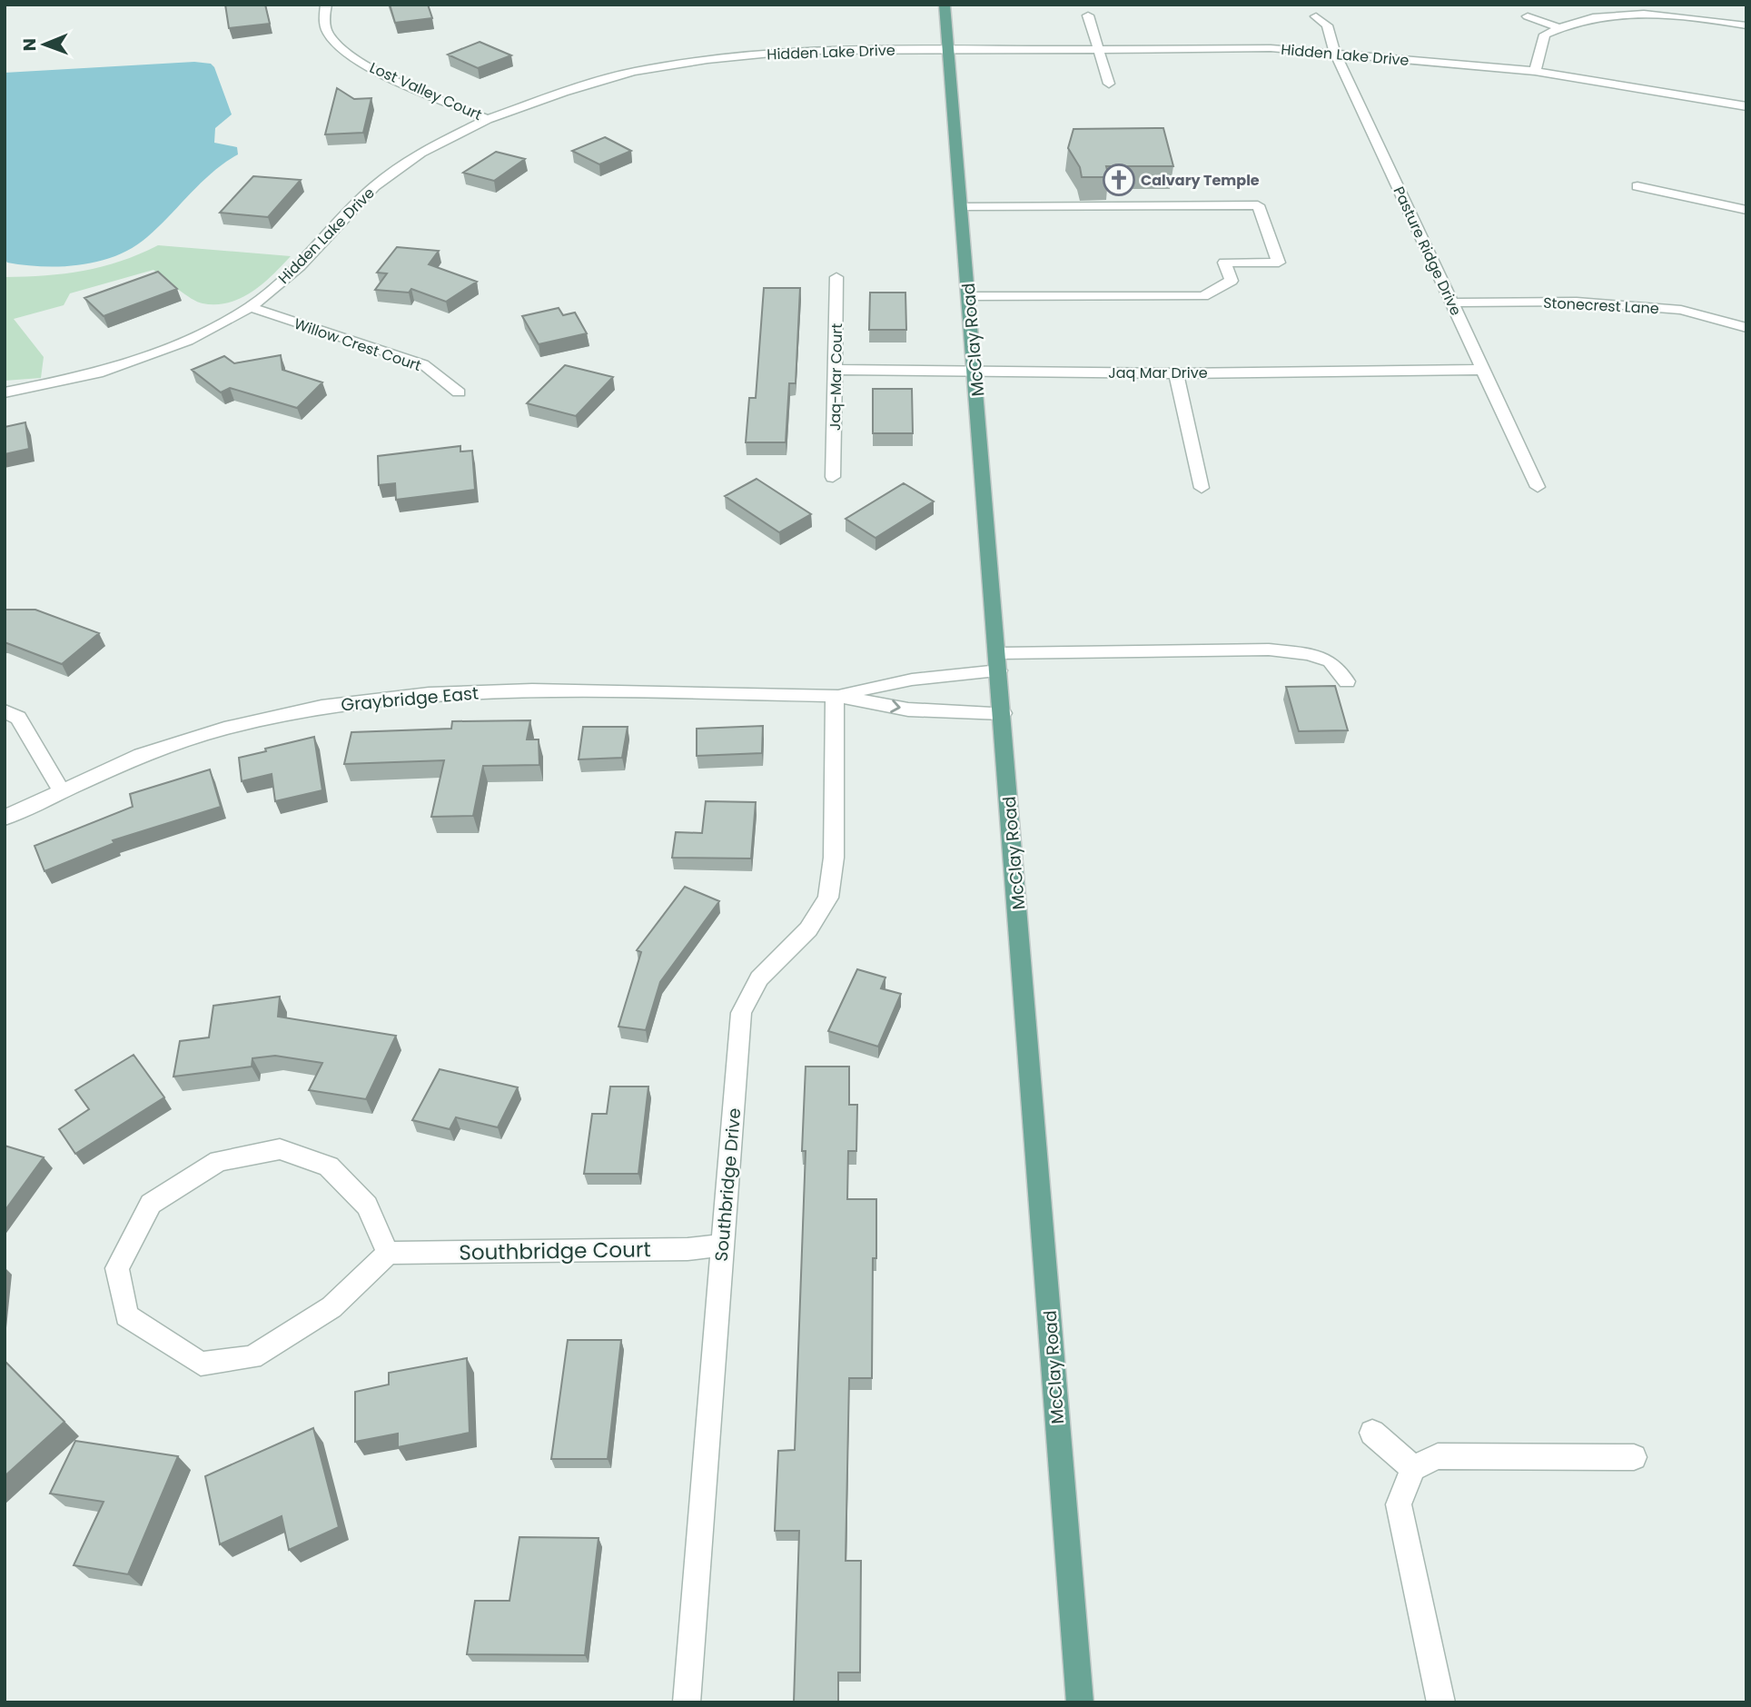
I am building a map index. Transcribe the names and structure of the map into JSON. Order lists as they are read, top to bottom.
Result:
{
  "streets": {
    "main road": ["McClay Road"],
    "street": [
      "Hidden Lake Drive",
      "Lost Valley Court",
      "Pasture Ridge Drive",
      "Stonecrest Lane",
      "Willow Crest Court",
      "Jaq Mar Drive",
      "Jaq-Mar Court",
      "Graybridge East",
      "Southbridge Drive",
      "Southbridge Court"
    ]
  },
  "crossings": [
    ["Hidden Lake Drive", "Lost Valley Court"],
    ["Hidden Lake Drive", "Pasture Ridge Drive"],
    ["Hidden Lake Drive", "McClay Road"],
    ["Hidden Lake Drive", "Willow Crest Court"],
    ["Pasture Ridge Drive", "Stonecrest Lane"],
    ["Pasture Ridge Drive", "Jaq Mar Drive"],
    ["McClay Road", "Jaq Mar Drive"],
    ["McClay Road", "Graybridge East"],
    ["Jaq Mar Drive", "Jaq-Mar Court"],
    ["Graybridge East", "Southbridge Drive"],
    ["Southbridge Drive", "Southbridge Court"]
  ],
  "places": {
    "church": ["Calvary Temple"]
  },
  "north": "left"
}
